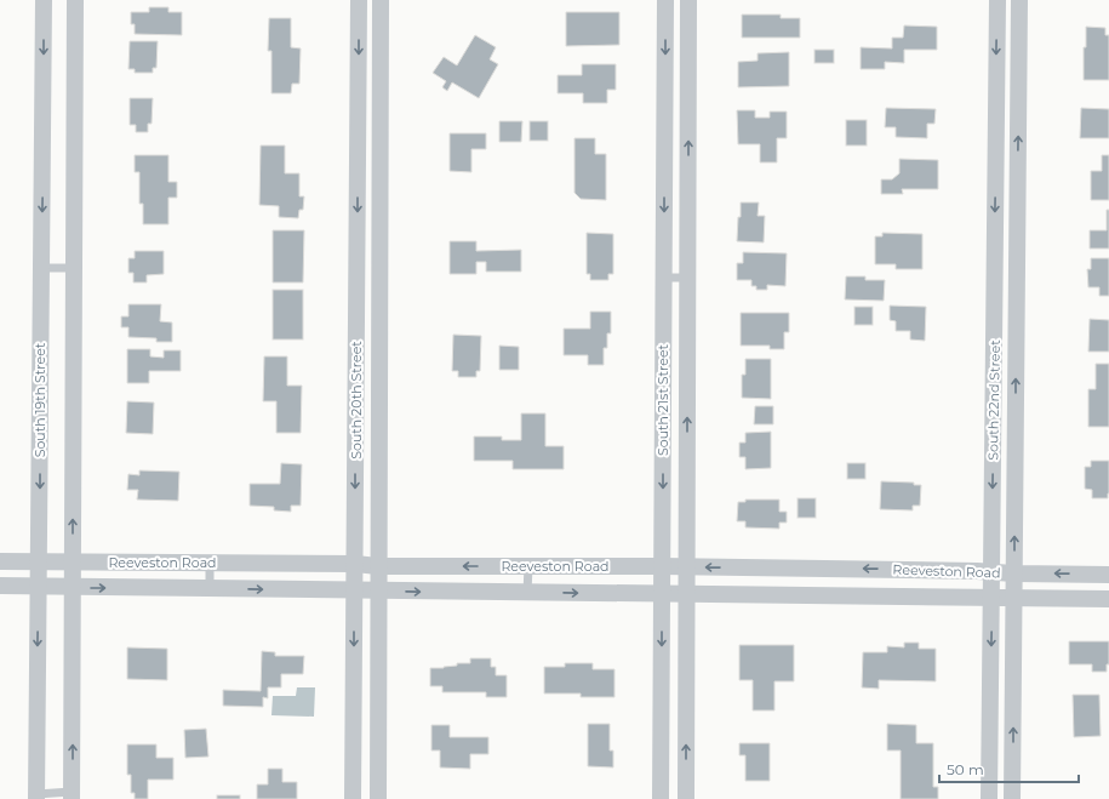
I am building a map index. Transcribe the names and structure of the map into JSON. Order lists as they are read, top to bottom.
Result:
{
  "streets": {
    "street": [
      "South 19th Street",
      "South 20th Street",
      "South 21st Street",
      "South 22nd Street",
      "Reeveston Road"
    ]
  },
  "crossings": [
    ["South 19th Street", "Reeveston Road"],
    ["South 20th Street", "Reeveston Road"],
    ["South 21st Street", "Reeveston Road"],
    ["South 22nd Street", "Reeveston Road"]
  ],
  "scale_bar": "50 m"
}
